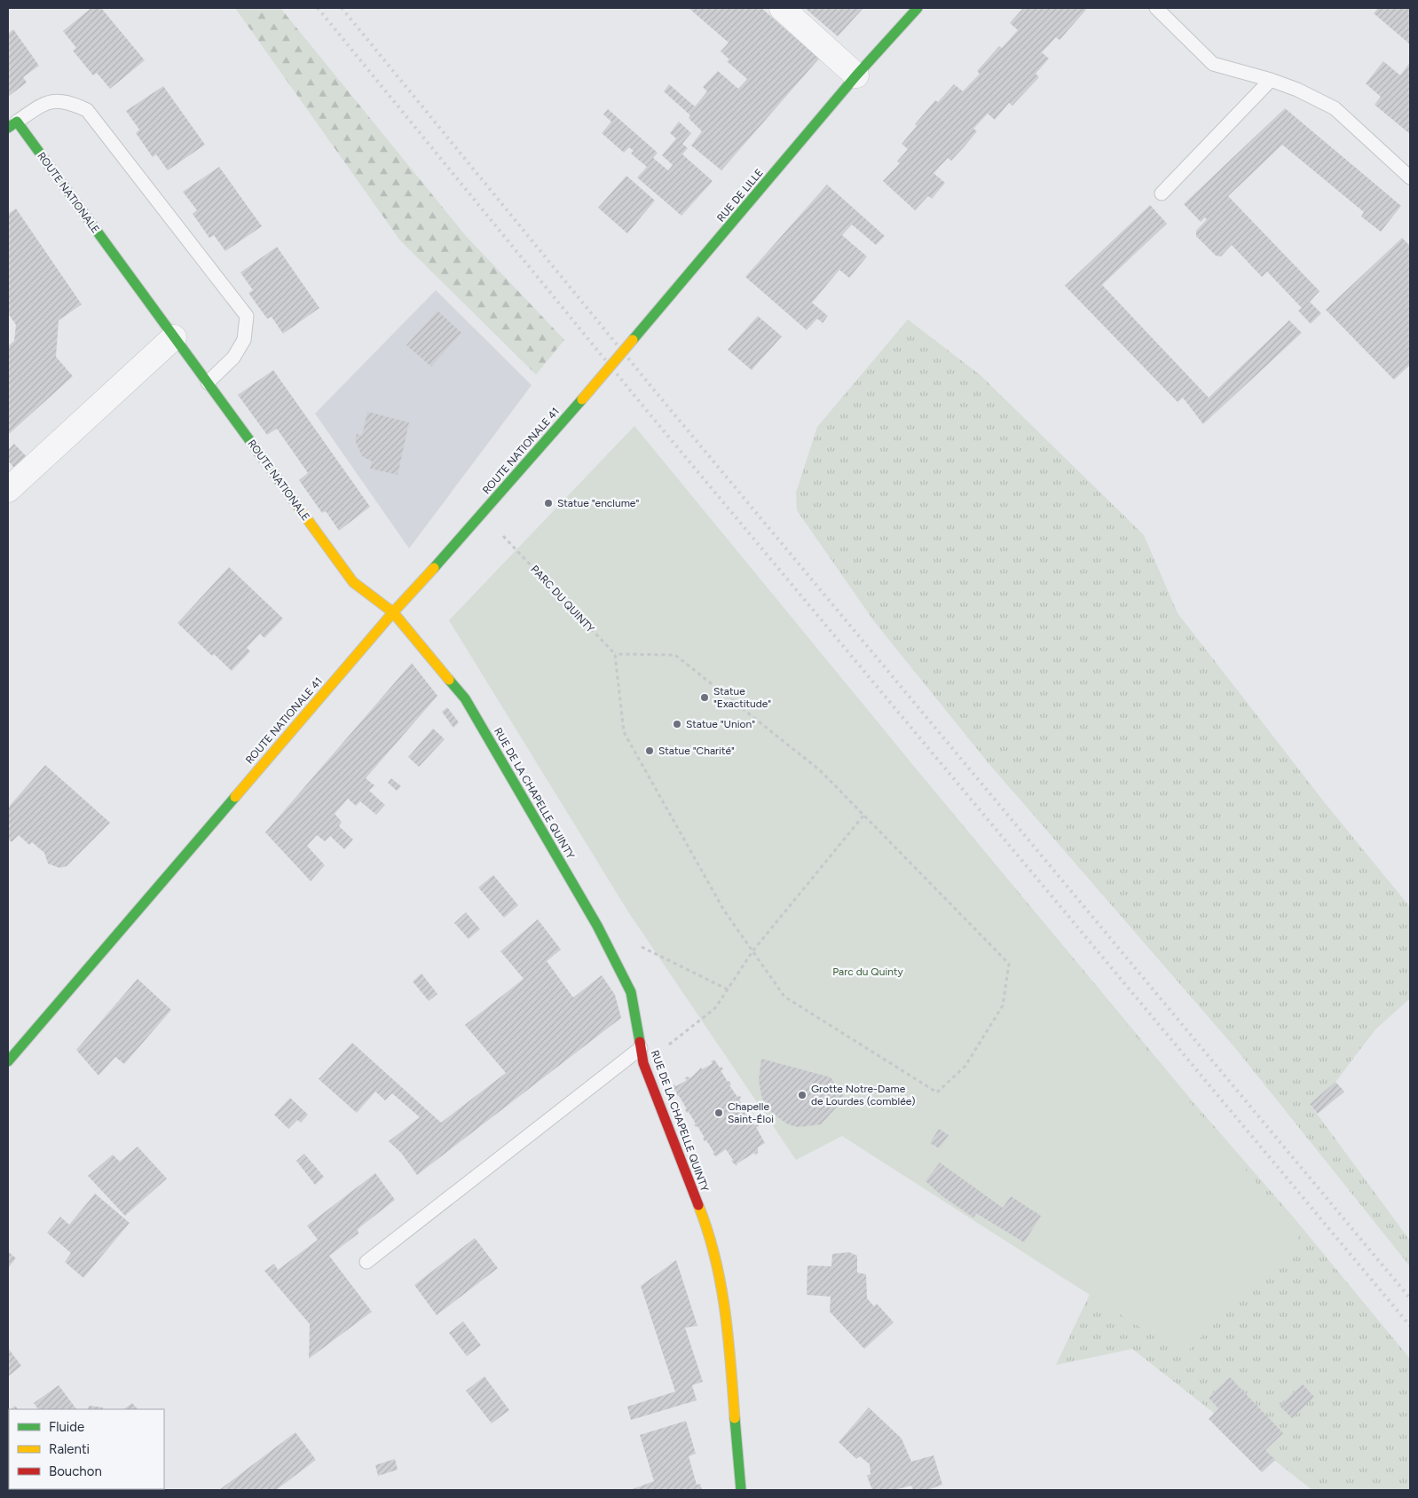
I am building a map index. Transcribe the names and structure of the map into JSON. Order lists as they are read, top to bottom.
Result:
{
  "streets": {
    "street": [
      "ROUTE NATIONALE",
      "RUE DE LILLE",
      "ROUTE NATIONALE 41",
      "RUE DE LA CHAPELLE QUINTY"
    ],
    "path": ["PARC DU QUINTY"]
  },
  "crossings": [
    ["ROUTE NATIONALE", "ROUTE NATIONALE 41"],
    ["ROUTE NATIONALE", "RUE DE LA CHAPELLE QUINTY"],
    ["RUE DE LILLE", "ROUTE NATIONALE 41"],
    ["ROUTE NATIONALE 41", "RUE DE LA CHAPELLE QUINTY"]
  ],
  "parks": ["Parc du Quinty"],
  "places": [
    "Statue \"enclume\"",
    "Statue \"Exactitude\"",
    "Statue \"Union\"",
    "Statue \"Charité\"",
    "Grotte Notre-Dame de Lourdes (comblée)",
    "Chapelle Saint-Éloi"
  ],
  "legend": ["Fluide", "Ralenti", "Bouchon"]
}
